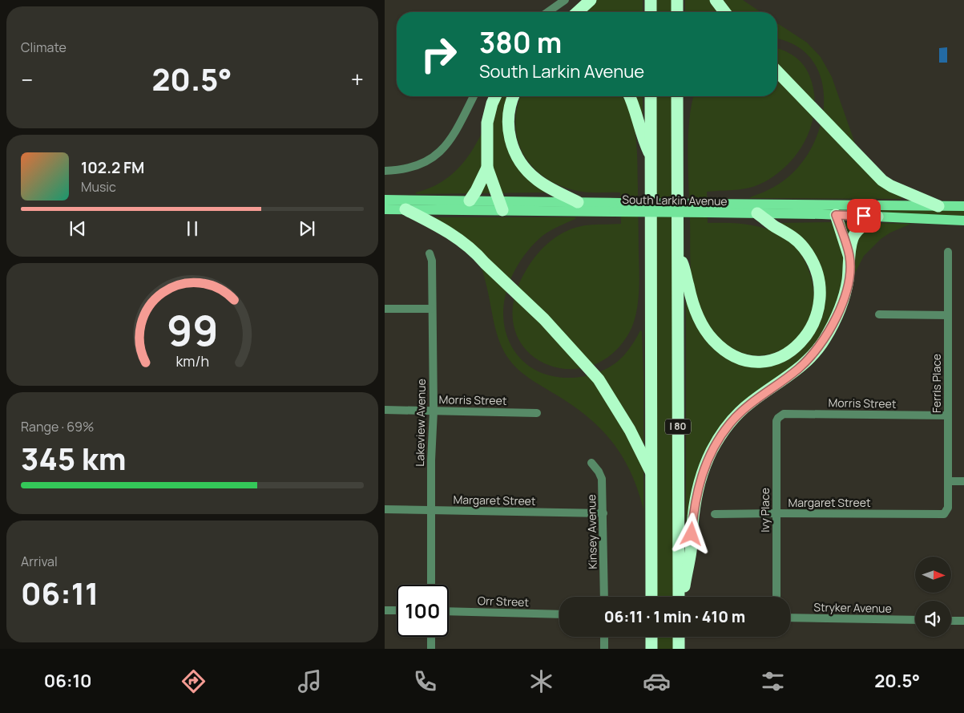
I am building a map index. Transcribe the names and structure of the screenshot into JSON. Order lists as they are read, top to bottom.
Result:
{
  "streets": {
    "highway": ["I 80"],
    "main road": ["South Larkin Avenue"],
    "street": [
      "Ferris Place",
      "Morris Street",
      "Lakeview Avenue",
      "Margaret Street",
      "Ivy Place",
      "Kinsey Avenue",
      "Orr Street",
      "Stryker Avenue"
    ]
  },
  "crossings": [
    ["Ferris Place", "Morris Street"],
    ["Ferris Place", "Margaret Street"],
    ["Morris Street", "Lakeview Avenue"],
    ["Morris Street", "Ivy Place"],
    ["Lakeview Avenue", "Margaret Street"],
    ["Margaret Street", "Ivy Place"],
    ["Margaret Street", "Kinsey Avenue"]
  ],
  "north": "right",
  "page": {
    "tile": [
      "Climate",
      ["Range · 69%", "345 km"],
      ["Arrival", "06:11"]
    ],
    "turn": ["380 m", "South Larkin Avenue"],
    "heat": ["−", "20.5°", "+"],
    "song": ["102.2 FM", "Music"],
    "limit": "100",
    "trip": "06:11 · 1 min · 410 m",
    "tabs": ["06:10", "20.5°"],
    "gauge": ["99", "km/h"]
  }
}
